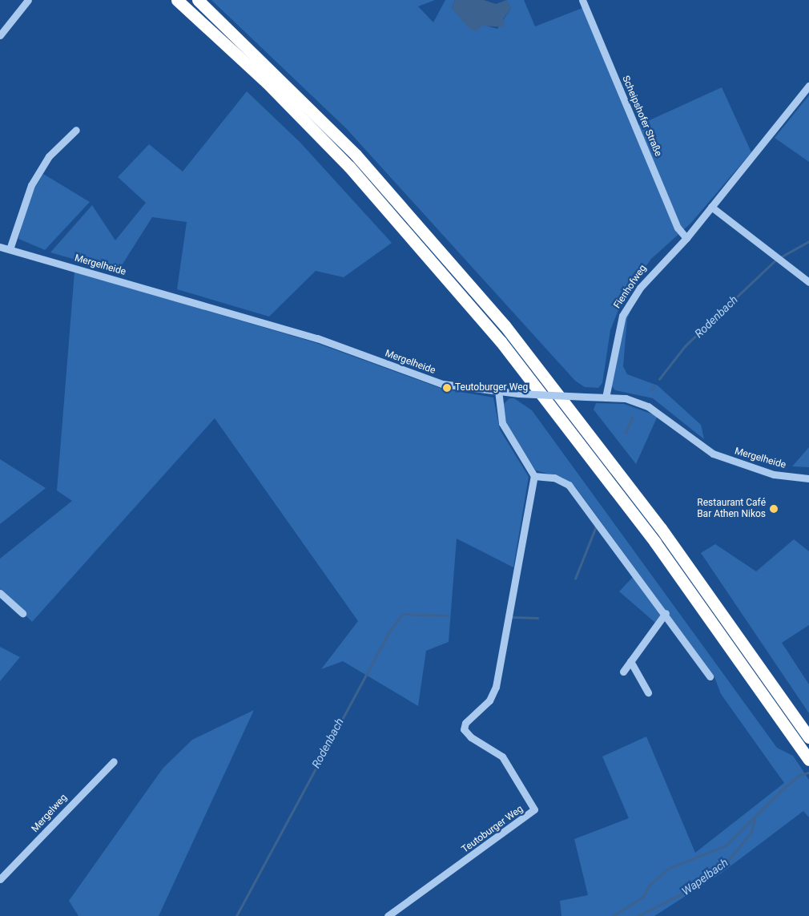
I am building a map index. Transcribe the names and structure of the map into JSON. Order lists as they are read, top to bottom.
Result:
{
  "streets": {
    "street": [
      "Scheipshofer Straße",
      "Mergelheide",
      "Fienhofweg",
      "Mergelweg",
      "Teutoburger Weg"
    ]
  },
  "crossings": [
    ["Scheipshofer Straße", "Fienhofweg"],
    ["Mergelheide", "Fienhofweg"]
  ],
  "water": ["Rodenbach", "Wapelbach"],
  "places": ["Teutoburger Weg", "Restaurant Café Bar Athen Nikos"]
}
